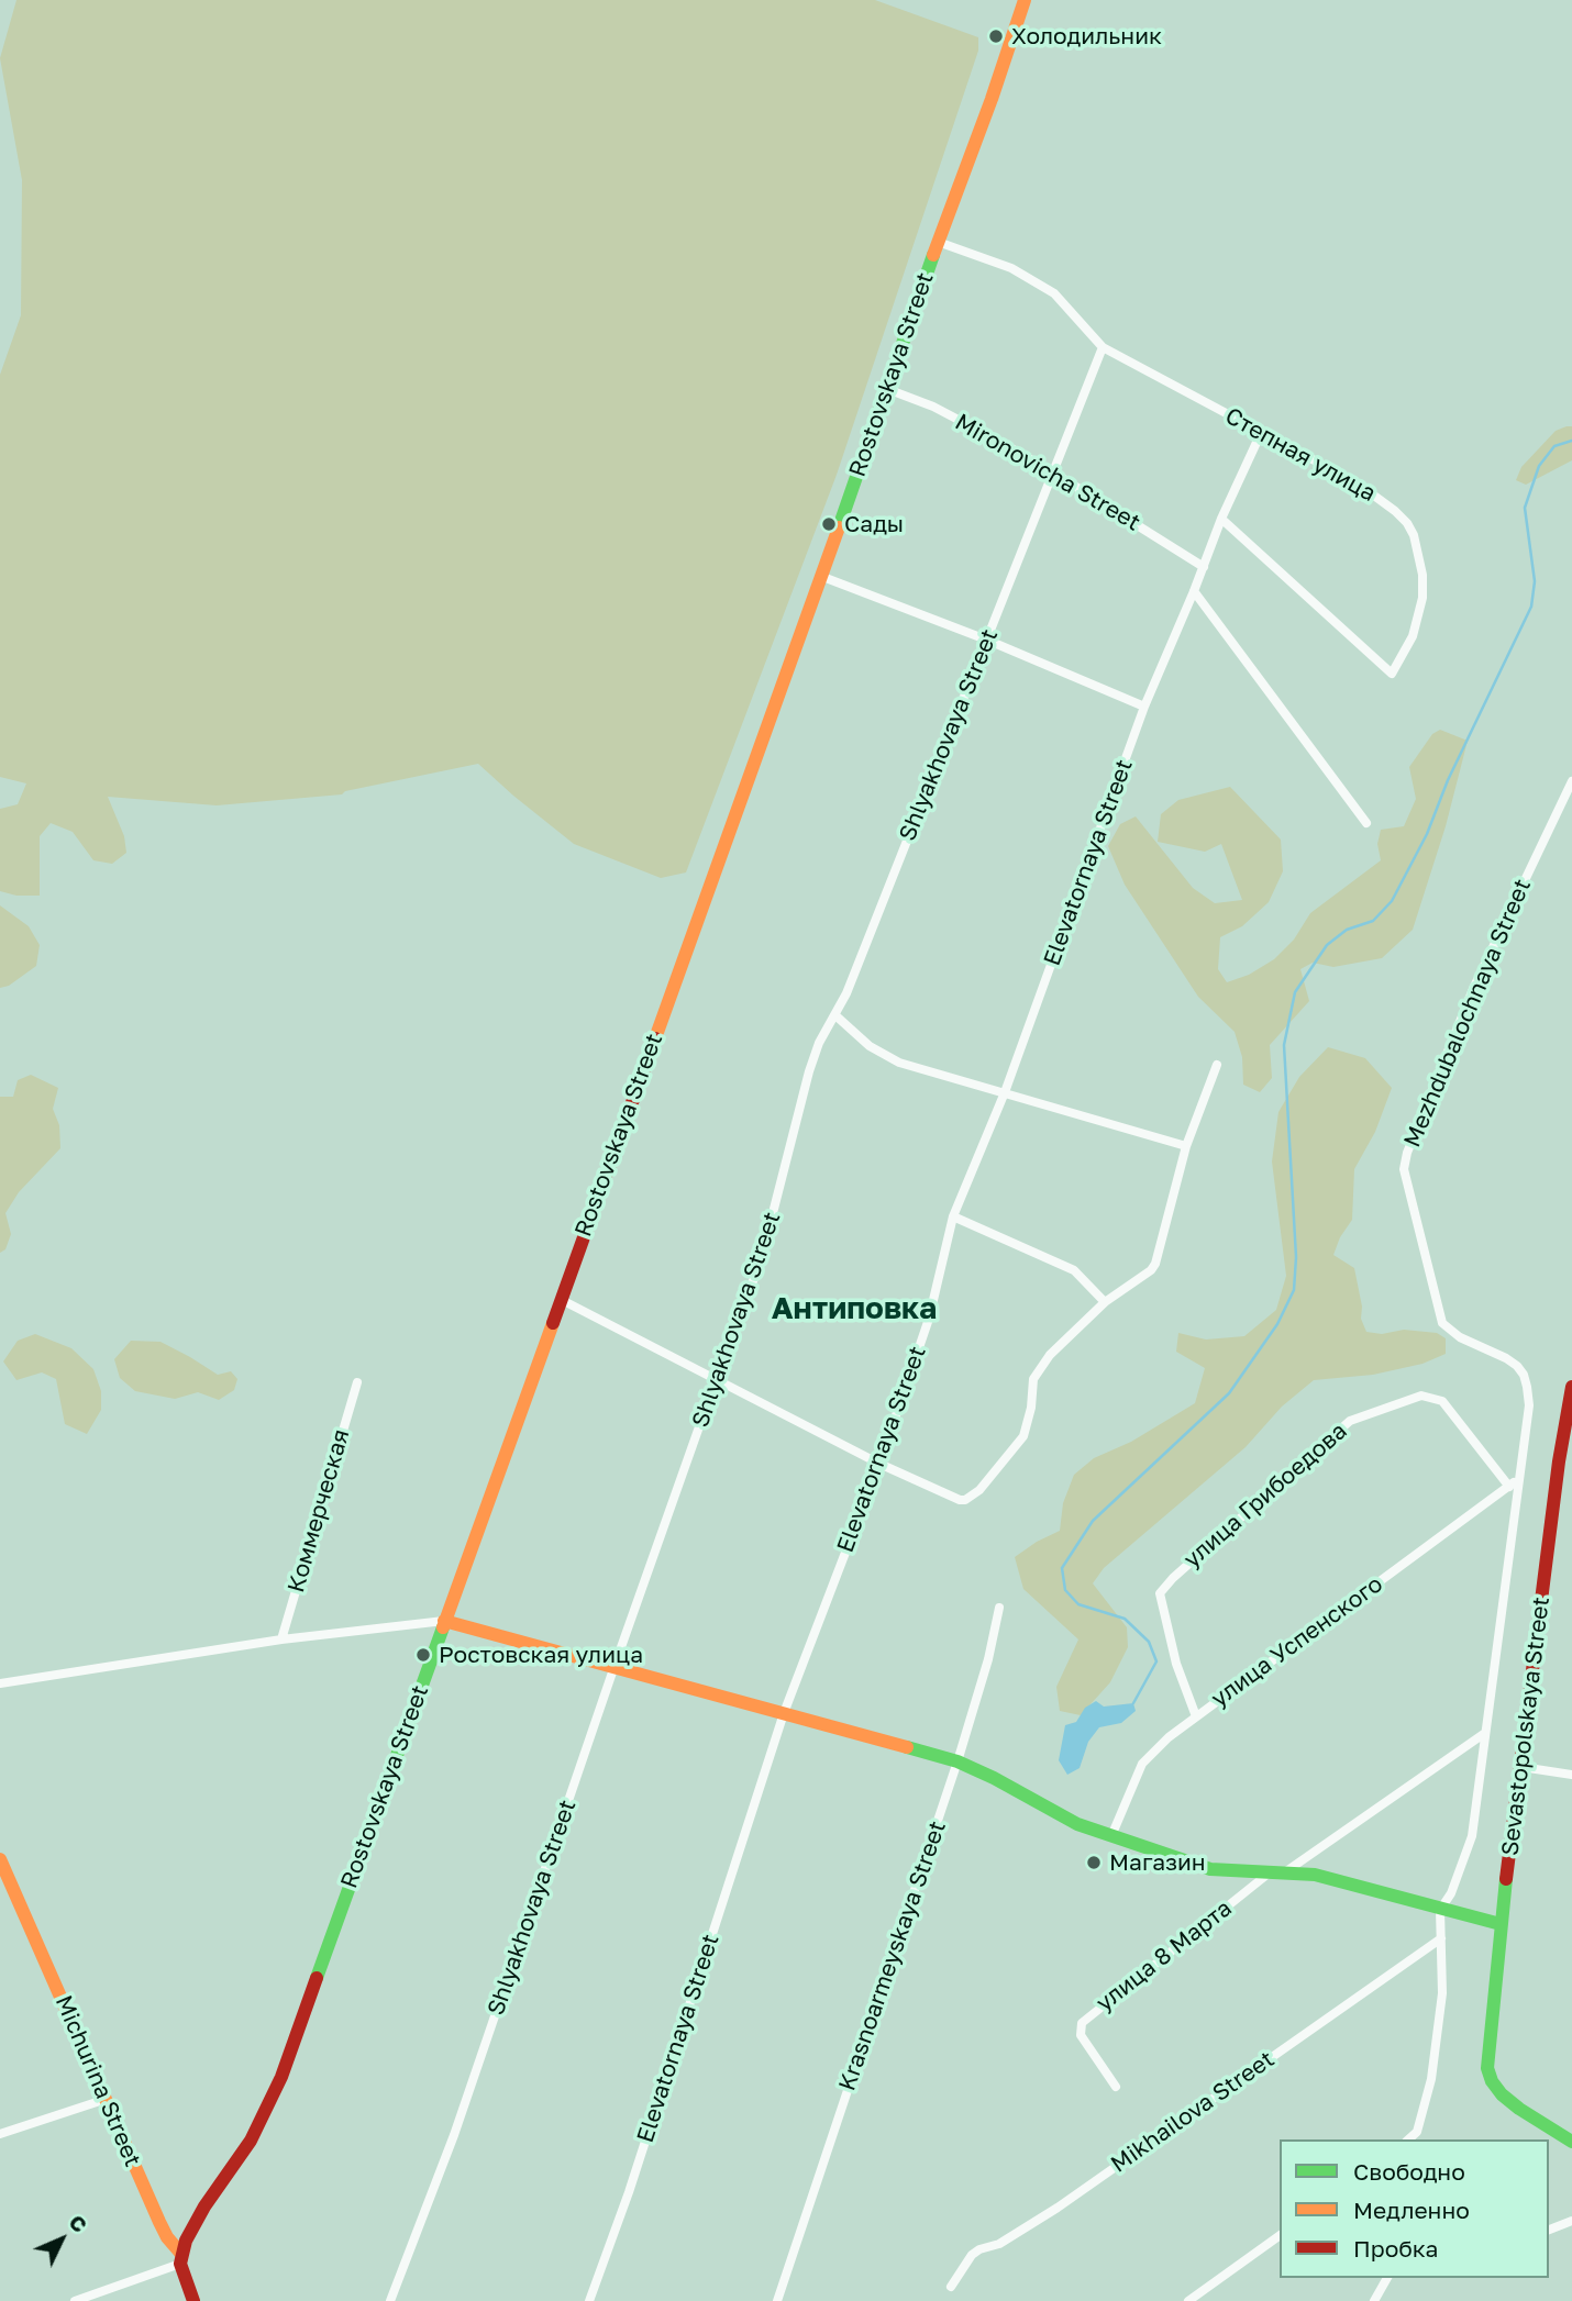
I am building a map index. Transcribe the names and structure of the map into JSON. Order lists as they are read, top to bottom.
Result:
{
  "streets": {
    "main road": ["Rostovskaya Street", "Sevastopolskaya Street", "Michurina Street"],
    "street": [
      "Степная улица",
      "Mironovicha Street",
      "Shlyakhovaya Street",
      "Elevatornaya Street",
      "Mezhdubalochnaya Street",
      "улица Грибоедова",
      "Коммерческая",
      "улица Успенского",
      "Krasnoarmeyskaya Street",
      "улица 8 Марта",
      "Mikhailova Street"
    ]
  },
  "crossings": [
    ["Rostovskaya Street", "Степная улица"],
    ["Rostovskaya Street", "Mironovicha Street"],
    ["Rostovskaya Street", "Michurina Street"],
    ["Степная улица", "Shlyakhovaya Street"],
    ["Степная улица", "Elevatornaya Street"],
    ["Mironovicha Street", "Shlyakhovaya Street"],
    ["Mironovicha Street", "Elevatornaya Street"],
    ["Mezhdubalochnaya Street", "улица Успенского"],
    ["улица Грибоедова", "улица Успенского"]
  ],
  "districts": ["Антиповка"],
  "places": [
    "Холодильник",
    "Сады",
    "Ростовская улица",
    "Магазин"
  ],
  "legend": ["Свободно", "Медленно", "Пробка"],
  "north": "top right"
}
